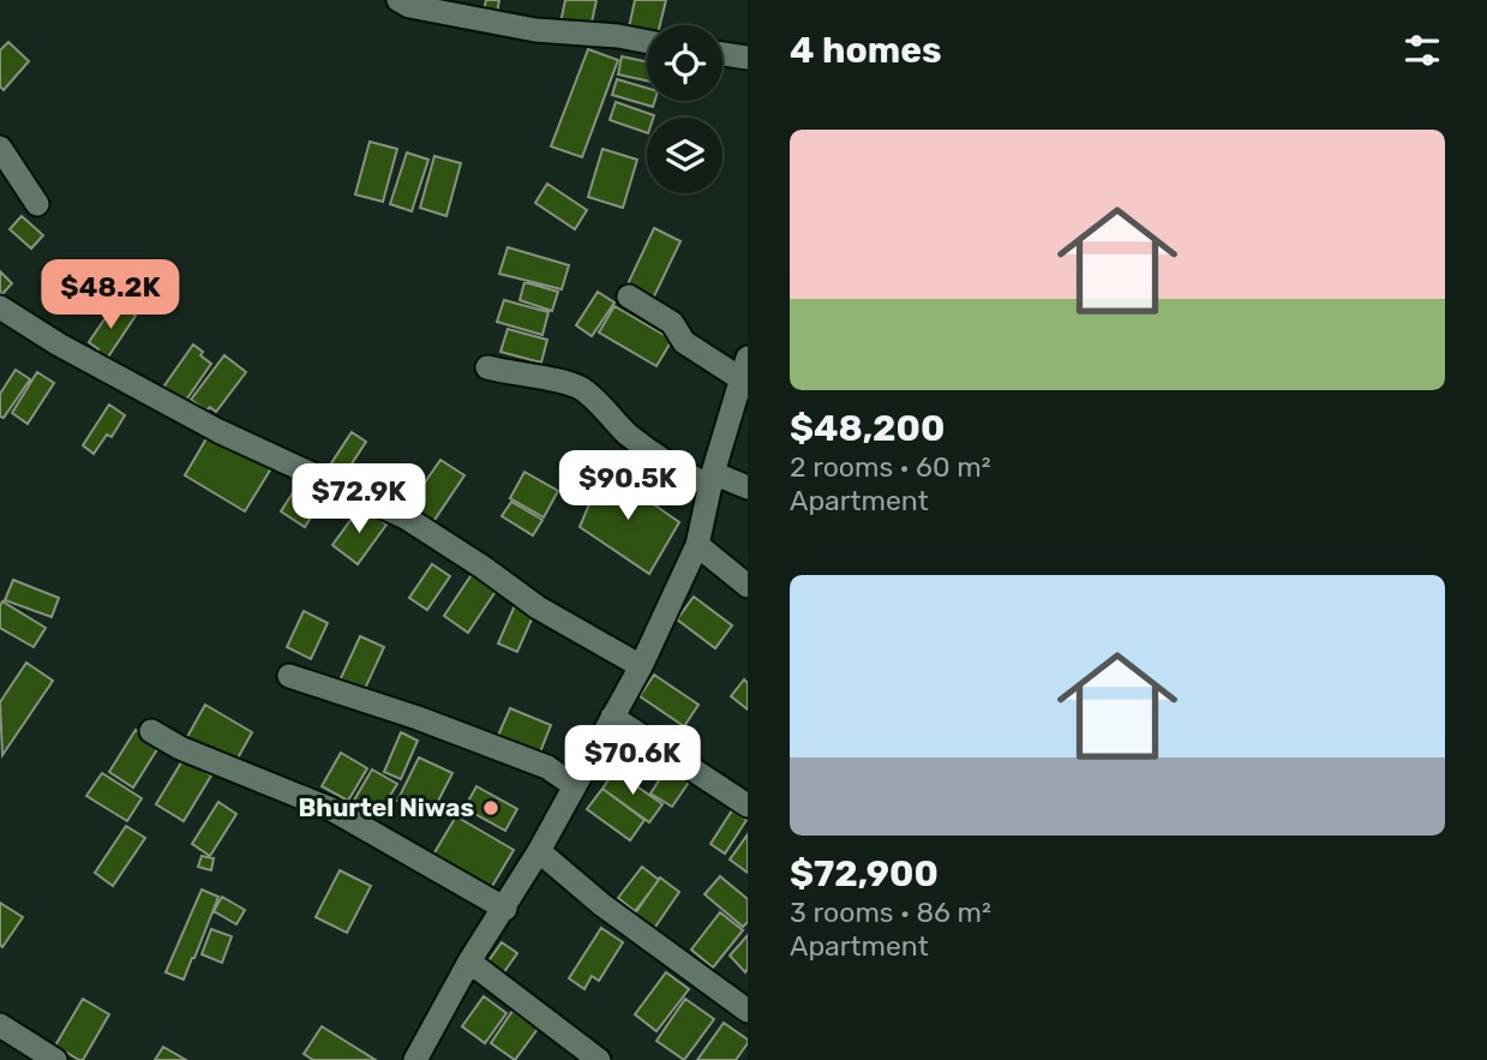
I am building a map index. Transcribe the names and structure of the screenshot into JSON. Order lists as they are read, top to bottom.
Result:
{
  "places": ["Bhurtel Niwas"],
  "page": {
    "heading": "4 homes",
    "list": [
      {
        "name": "$48,200",
        "note": "2 rooms · 60 m² · Apartment"
      },
      {
        "name": "$72,900",
        "note": "3 rooms · 86 m² · Apartment"
      }
    ],
    "price": [
      "$48.2K",
      "$90.5K",
      "$72.9K",
      "$70.6K"
    ]
  }
}
